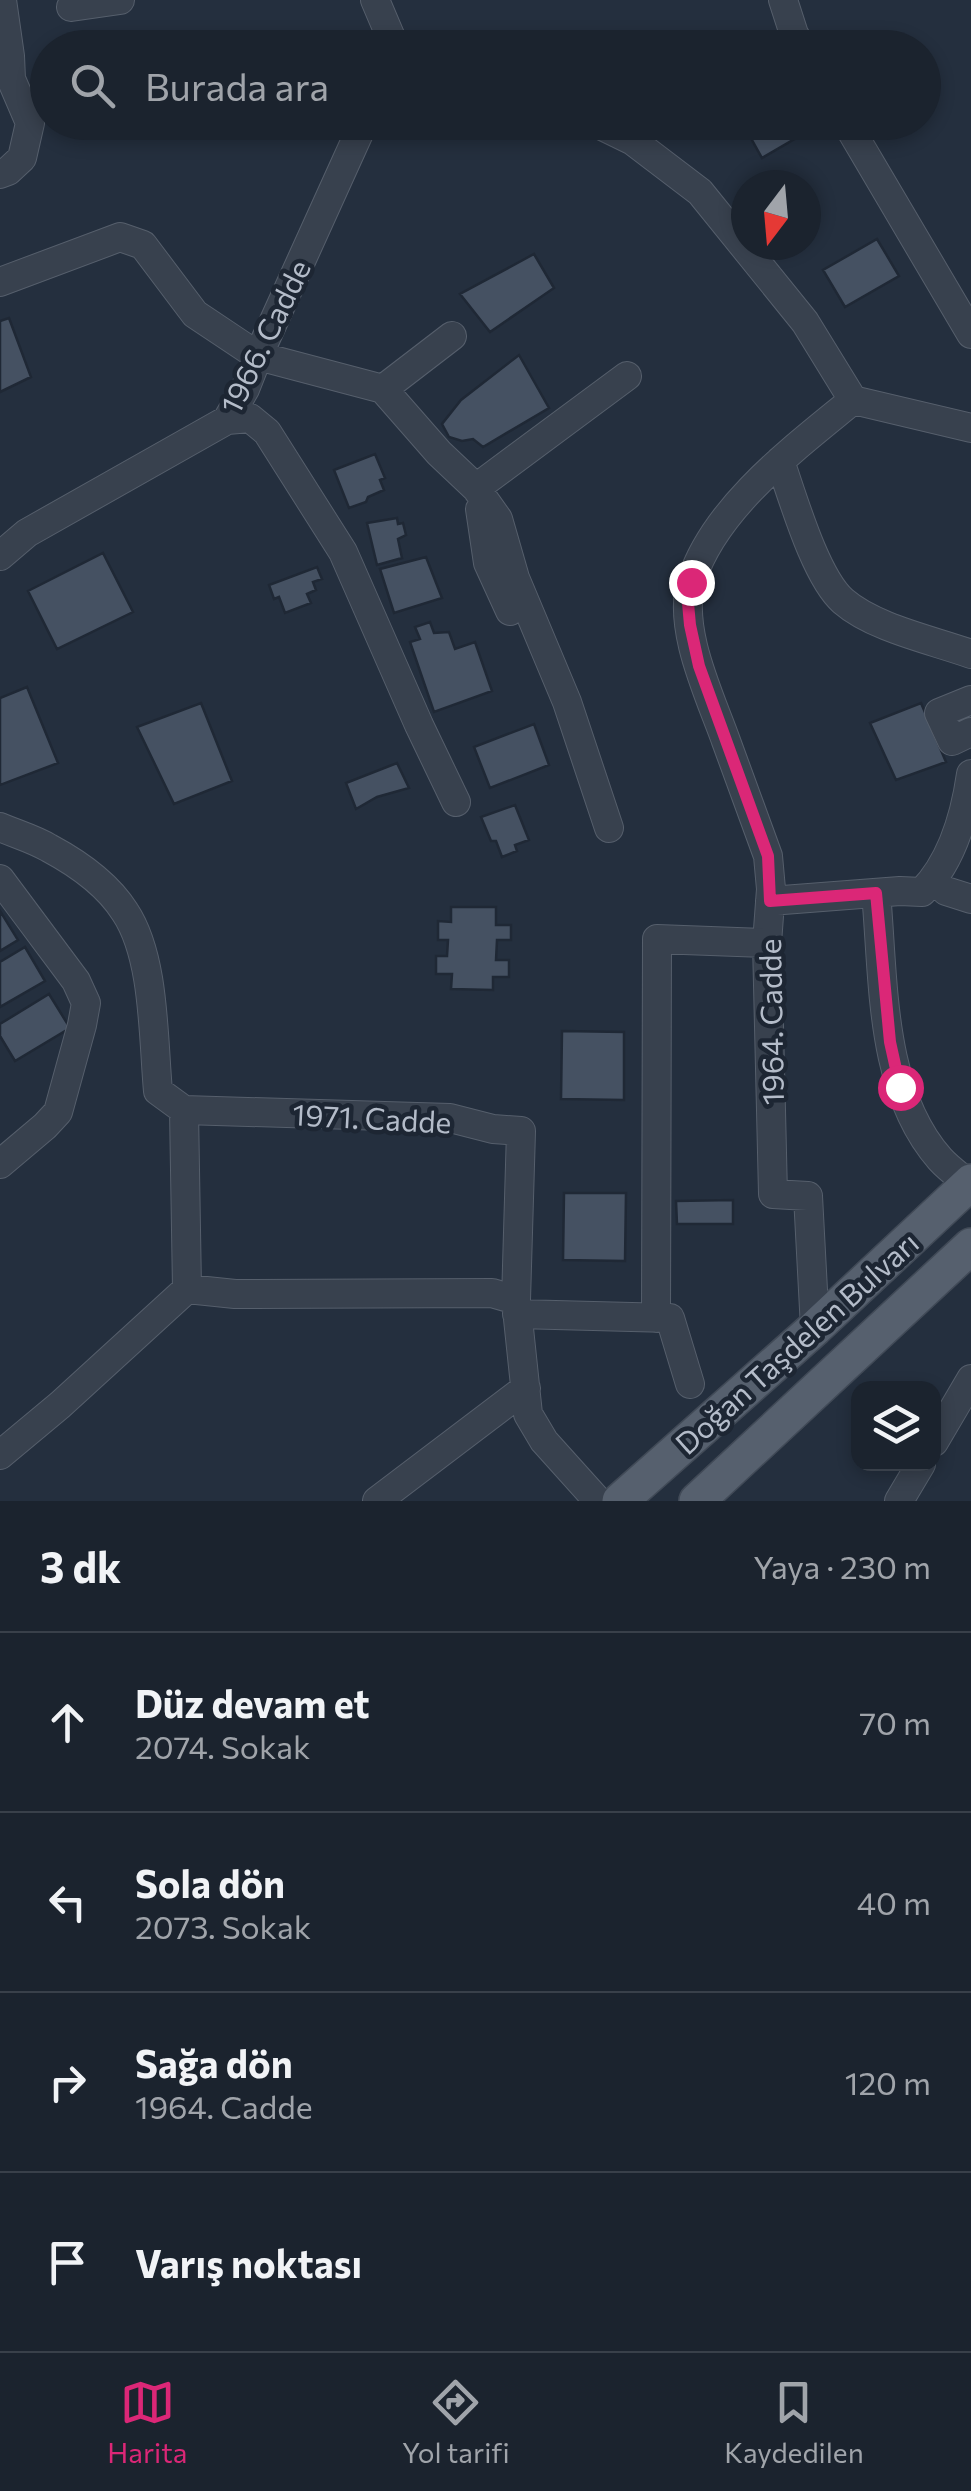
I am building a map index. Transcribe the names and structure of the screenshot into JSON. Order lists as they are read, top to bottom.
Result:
{
  "streets": {
    "main road": ["Doğan Taşdelen Bulvarı"],
    "street": ["1966. Cadde", "1964. Cadde", "1971. Cadde"]
  },
  "crossings": [
    ["1964. Cadde", "Doğan Taşdelen Bulvarı"]
  ],
  "north": "bottom",
  "page": {
    "search": "Burada ara",
    "heading": ["3 dk", "Yaya · 230 m"],
    "list": [
      ["Düz devam et", "2074. Sokak", "70 m"],
      ["Sola dön", "2073. Sokak", "40 m"],
      ["Sağa dön", "1964. Cadde", "120 m"],
      "Varış noktası"
    ],
    "nav": ["Harita", "Yol tarifi", "Kaydedilen"]
  }
}
